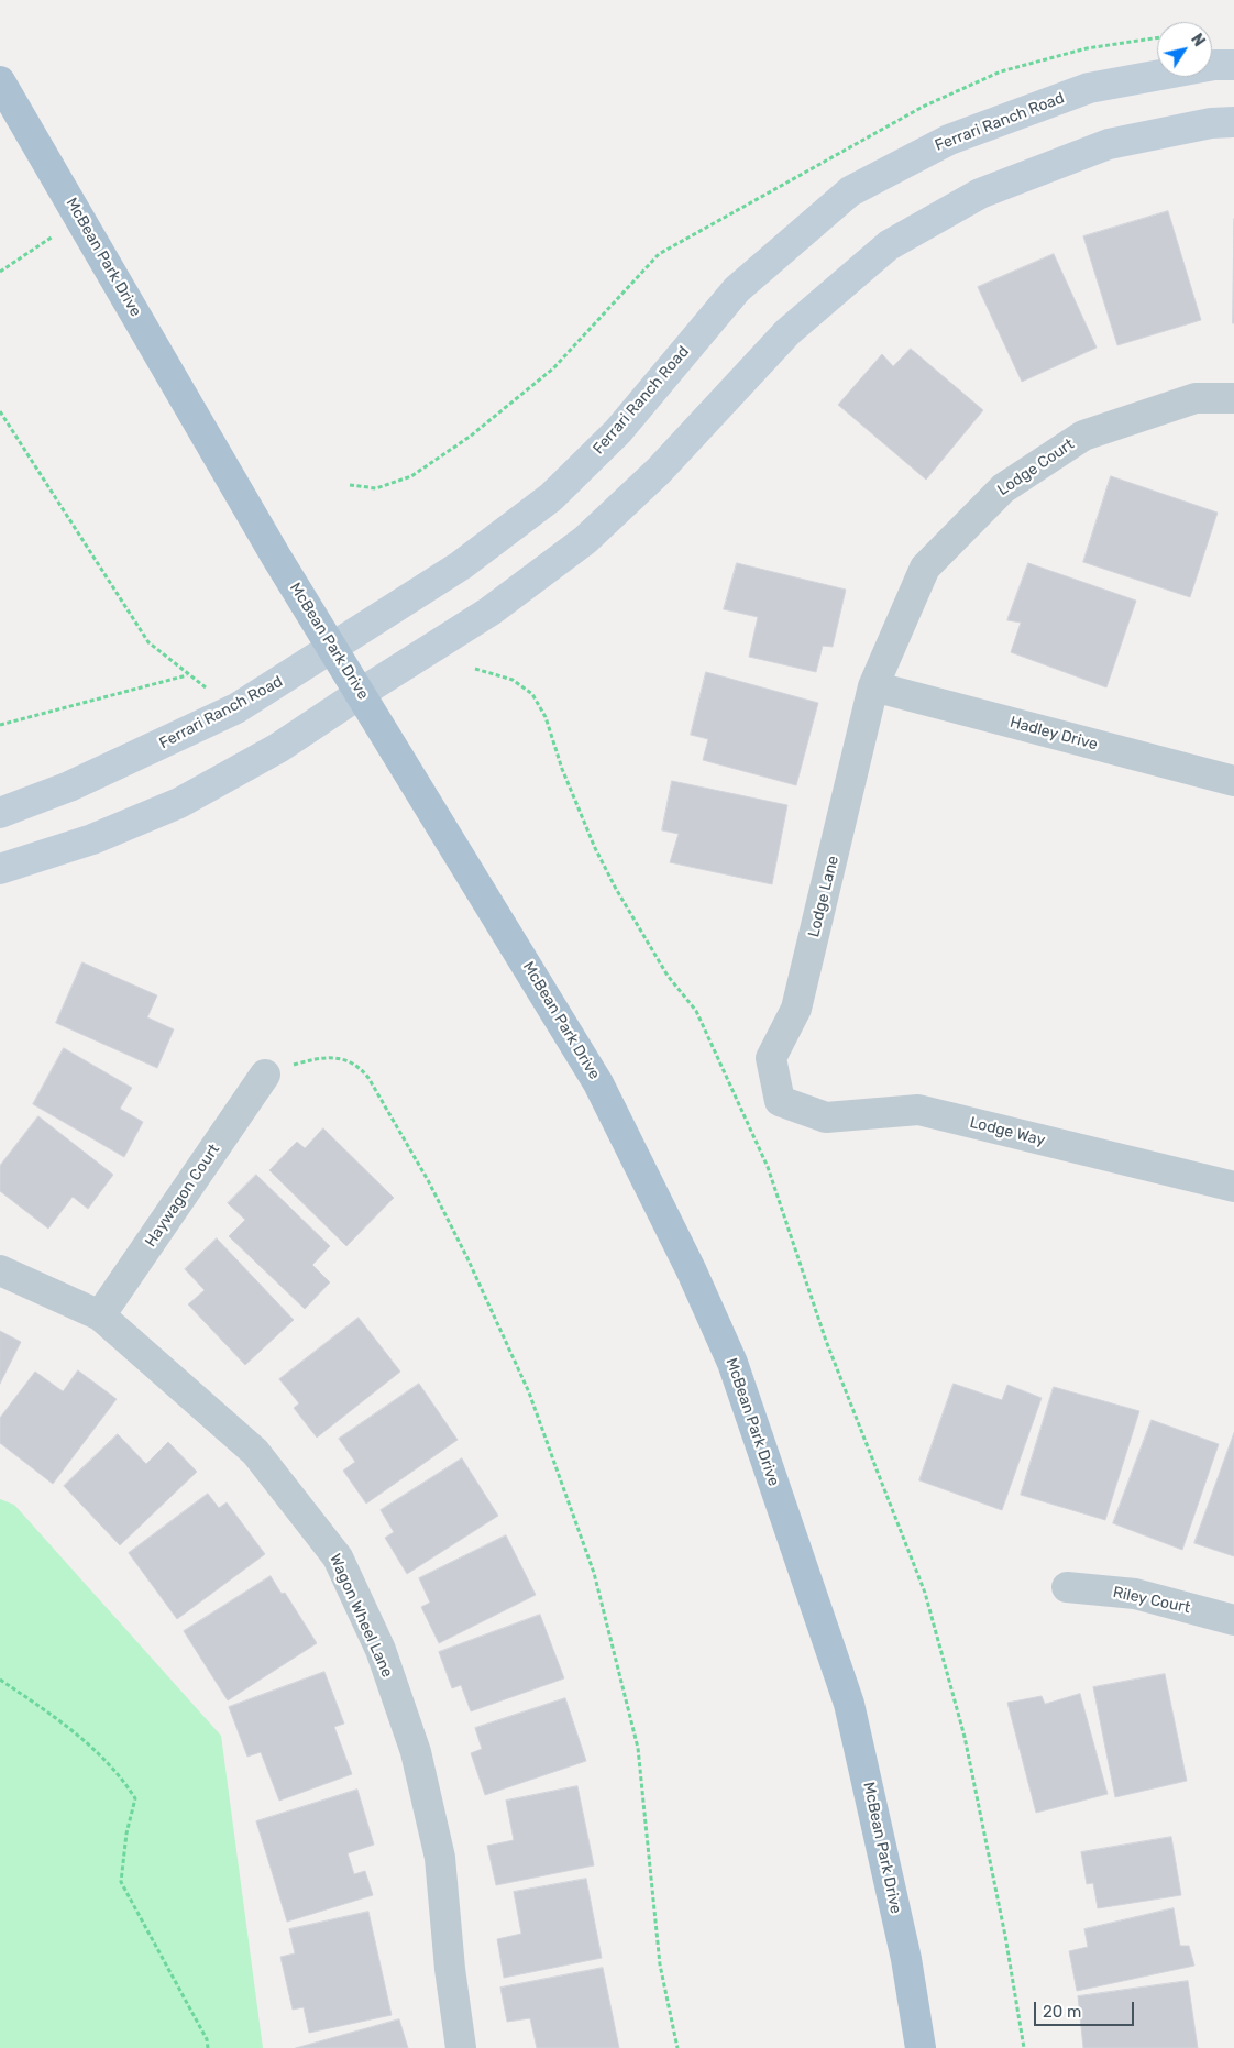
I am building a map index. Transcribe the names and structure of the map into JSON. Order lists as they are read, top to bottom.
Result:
{
  "streets": {
    "main road": ["Ferrari Ranch Road", "McBean Park Drive"],
    "street": [
      "Lodge Court",
      "Hadley Drive",
      "Lodge Lane",
      "Lodge Way",
      "Haywagon Court",
      "Riley Court",
      "Wagon Wheel Lane"
    ]
  },
  "crossings": [
    ["Ferrari Ranch Road", "McBean Park Drive"],
    ["Lodge Court", "Hadley Drive"],
    ["Lodge Court", "Lodge Lane"],
    ["Hadley Drive", "Lodge Lane"],
    ["Lodge Lane", "Lodge Way"],
    ["Haywagon Court", "Wagon Wheel Lane"]
  ],
  "scale_bar": "20 m",
  "north": "top right"
}
